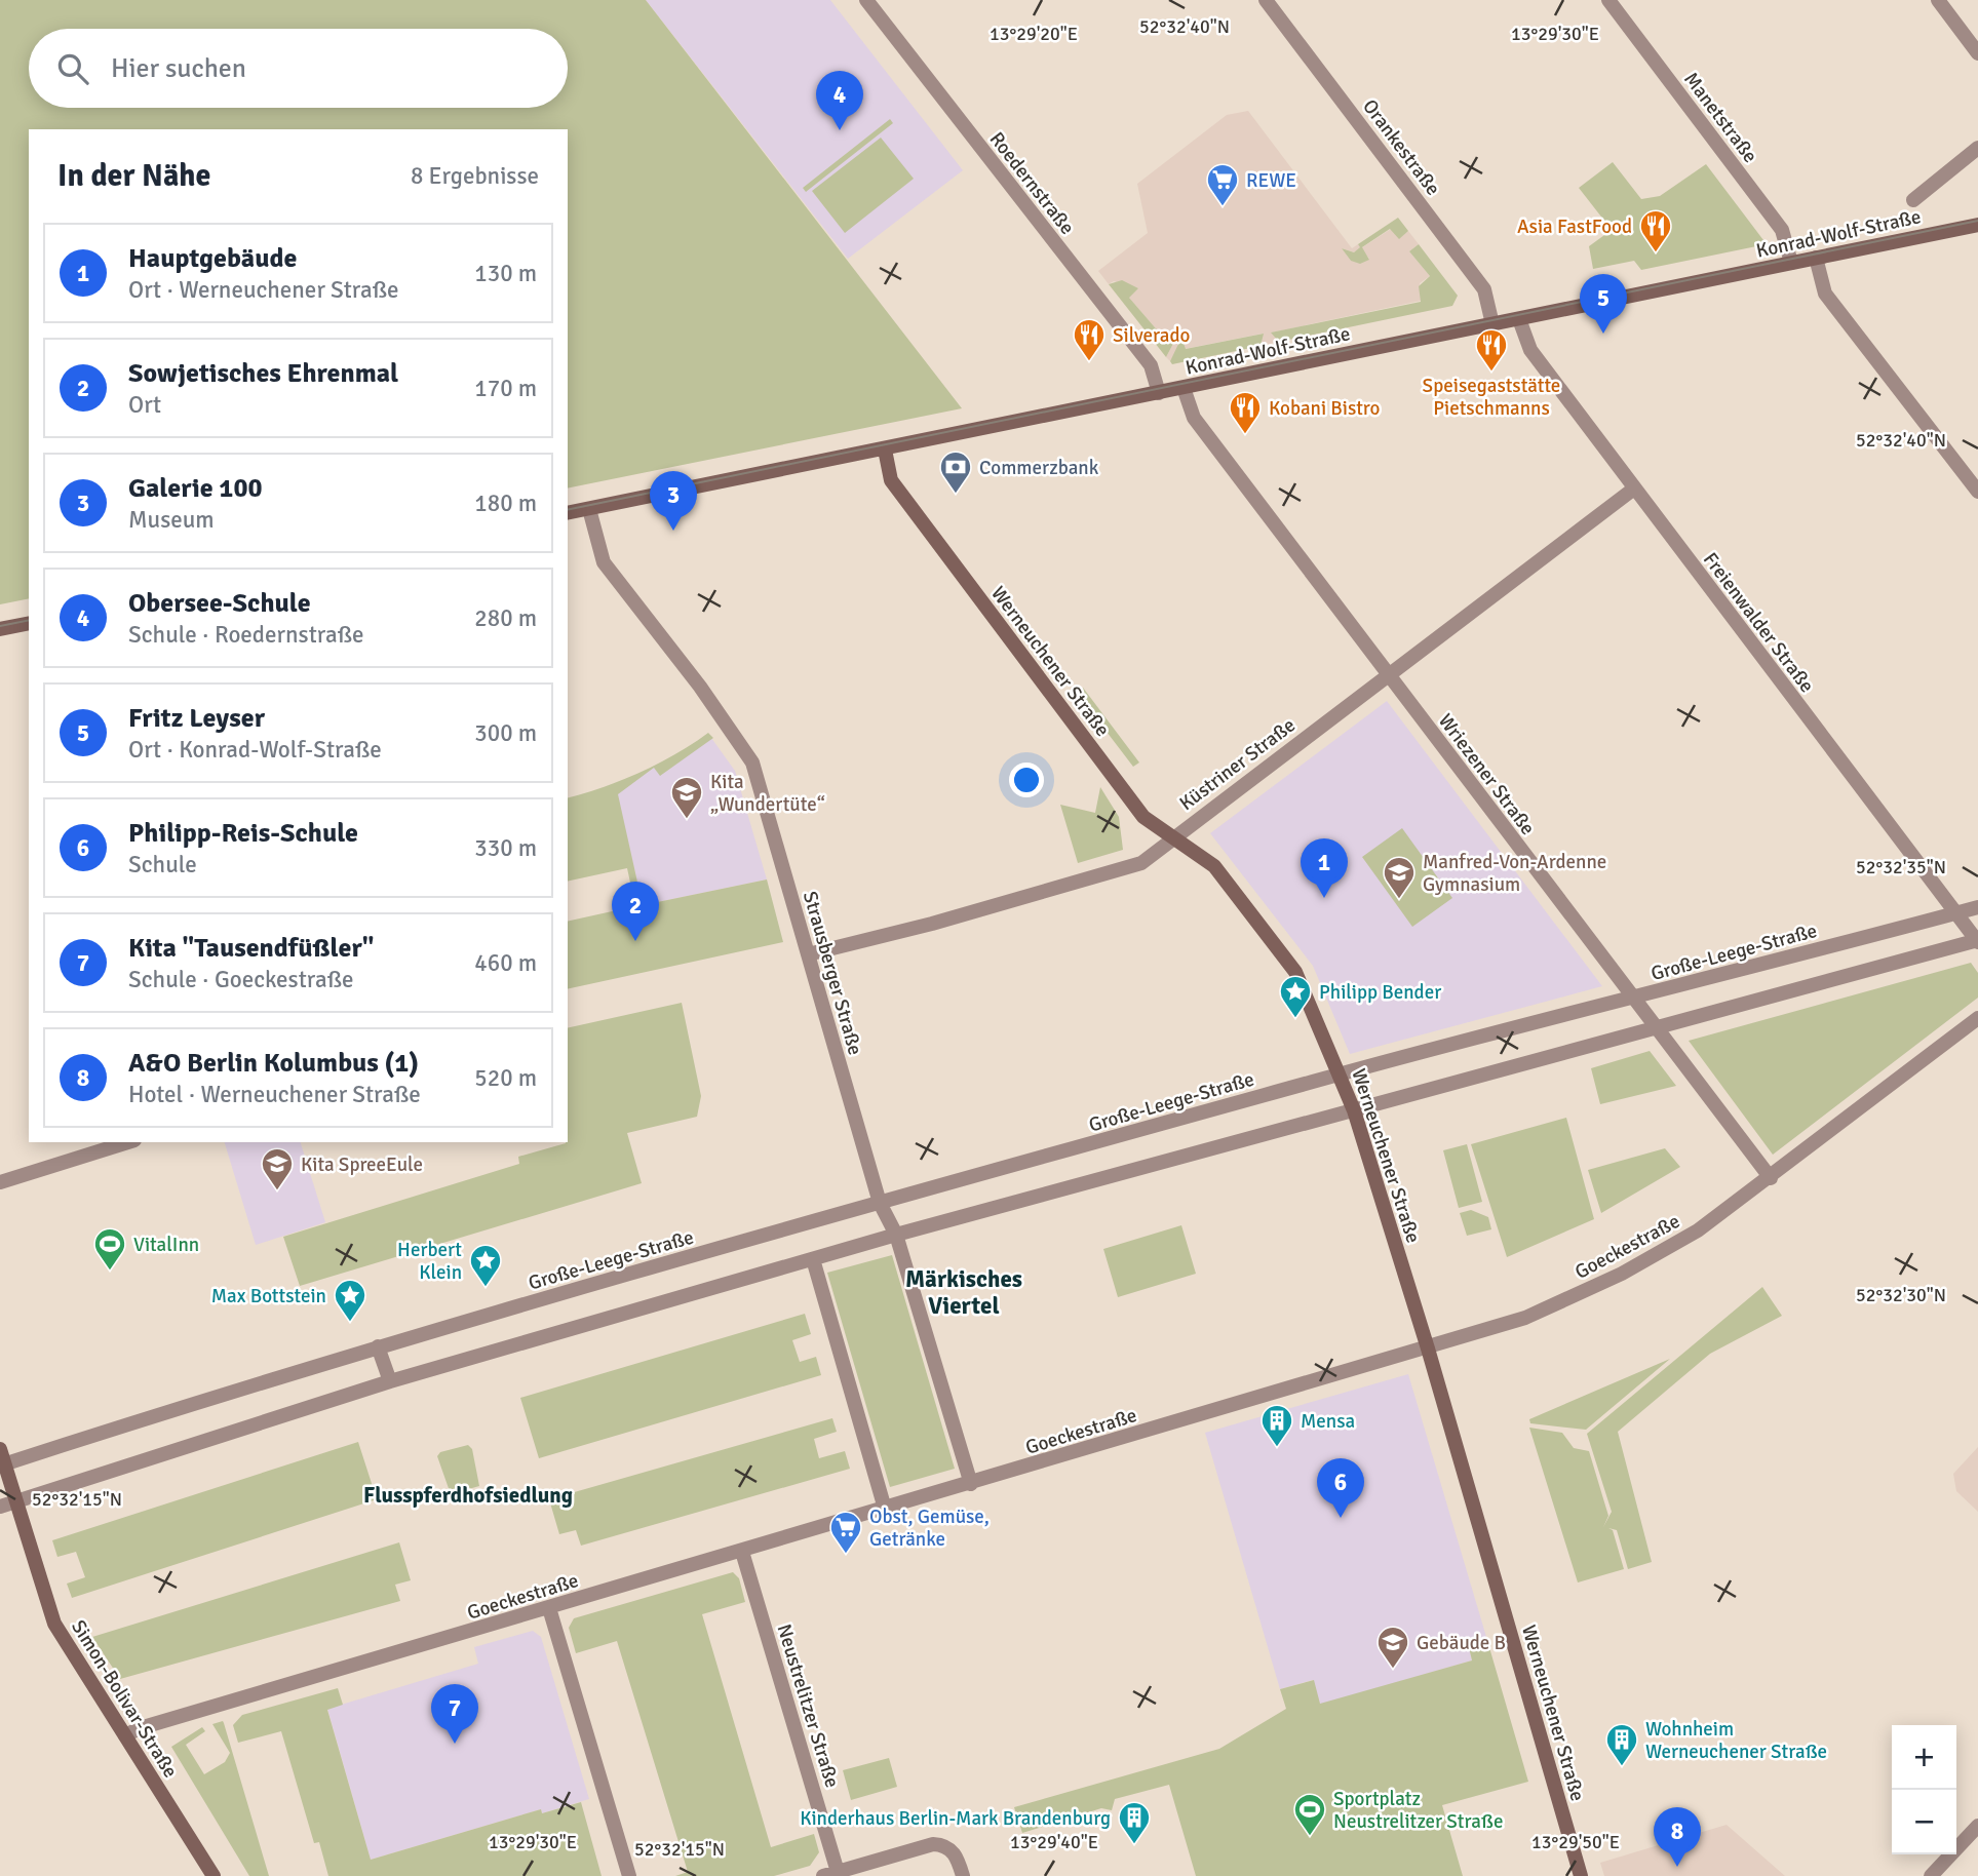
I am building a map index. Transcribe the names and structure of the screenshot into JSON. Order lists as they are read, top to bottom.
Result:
{
  "streets": {
    "street": [
      "Manetstraße",
      "Orankestraße",
      "Roedernstraße",
      "Konrad-Wolf-Straße",
      "Freienwalder Straße",
      "Werneuchener Straße",
      "Küstriner Straße",
      "Wriezener Straße",
      "Große-Leege-Straße",
      "Strausberger Straße",
      "Goeckestraße",
      "Simon-Bolivar-Straße",
      "Neustrelitzer Straße"
    ]
  },
  "crossings": [
    ["Manetstraße", "Konrad-Wolf-Straße"],
    ["Orankestraße", "Konrad-Wolf-Straße"],
    ["Roedernstraße", "Konrad-Wolf-Straße"],
    ["Konrad-Wolf-Straße", "Freienwalder Straße"],
    ["Konrad-Wolf-Straße", "Werneuchener Straße"],
    ["Konrad-Wolf-Straße", "Wriezener Straße"],
    ["Konrad-Wolf-Straße", "Strausberger Straße"],
    ["Freienwalder Straße", "Küstriner Straße"],
    ["Freienwalder Straße", "Große-Leege-Straße"],
    ["Werneuchener Straße", "Küstriner Straße"],
    ["Werneuchener Straße", "Große-Leege-Straße"],
    ["Werneuchener Straße", "Goeckestraße"],
    ["Küstriner Straße", "Wriezener Straße"],
    ["Küstriner Straße", "Strausberger Straße"],
    ["Wriezener Straße", "Große-Leege-Straße"],
    ["Wriezener Straße", "Goeckestraße"],
    ["Große-Leege-Straße", "Strausberger Straße"],
    ["Große-Leege-Straße", "Simon-Bolivar-Straße"],
    ["Strausberger Straße", "Goeckestraße"],
    ["Goeckestraße", "Simon-Bolivar-Straße"],
    ["Goeckestraße", "Neustrelitzer Straße"]
  ],
  "districts": ["Märkisches Viertel", "Flusspferdhofsiedlung"],
  "places": {
    "supermarket": ["REWE", "Obst, Gemüse, Getränke"],
    "restaurant": [
      "Asia FastFood",
      "Silverado",
      "Speisegaststätte Pietschmanns",
      "Kobani Bistro"
    ],
    "bank": ["Commerzbank"],
    "school or university": [
      "Kita „Wundertüte“",
      "Manfred-Von-Ardenne Gymnasium",
      "Kita SpreeEule",
      "Gebäude B"
    ],
    "place": ["Philipp Bender", "Herbert Klein", "Max Bottstein"],
    "sports": ["VitalInn", "Sportplatz Neustrelitzer Straße"],
    "building": ["Mensa", "Wohnheim Werneuchener Straße", "Kinderhaus Berlin-Mark Brandenburg"]
  },
  "page": {
    "search": "Hier suchen",
    "pins": [
      "4",
      "5",
      "3",
      "1",
      "2",
      "6",
      "7",
      "8"
    ],
    "heading": ["In der Nähe", "8 Ergebnisse"],
    "list": [
      {
        "mark": "1",
        "name": "Hauptgebäude",
        "note": "Ort · Werneuchener Straße",
        "value": "130 m"
      },
      {
        "mark": "2",
        "name": "Sowjetisches Ehrenmal",
        "note": "Ort",
        "value": "170 m"
      },
      {
        "mark": "3",
        "name": "Galerie 100",
        "note": "Museum",
        "value": "180 m"
      },
      {
        "mark": "4",
        "name": "Obersee-Schule",
        "note": "Schule · Roedernstraße",
        "value": "280 m"
      },
      {
        "mark": "5",
        "name": "Fritz Leyser",
        "note": "Ort · Konrad-Wolf-Straße",
        "value": "300 m"
      },
      {
        "mark": "6",
        "name": "Philipp-Reis-Schule",
        "note": "Schule",
        "value": "330 m"
      },
      {
        "mark": "7",
        "name": "Kita \"Tausendfüßler\"",
        "note": "Schule · Goeckestraße",
        "value": "460 m"
      },
      {
        "mark": "8",
        "name": "A&O Berlin Kolumbus (1)",
        "note": "Hotel · Werneuchener Straße",
        "value": "520 m"
      }
    ],
    "map_buttons": ["+", "−"]
  },
  "coordinates": [
    "52°32'40\"N",
    "13°29'20\"E",
    "13°29'30\"E",
    "52°32'35\"N",
    "52°32'30\"N",
    "52°32'15\"N",
    "13°29'40\"E",
    "13°29'50\"E"
  ]
}
